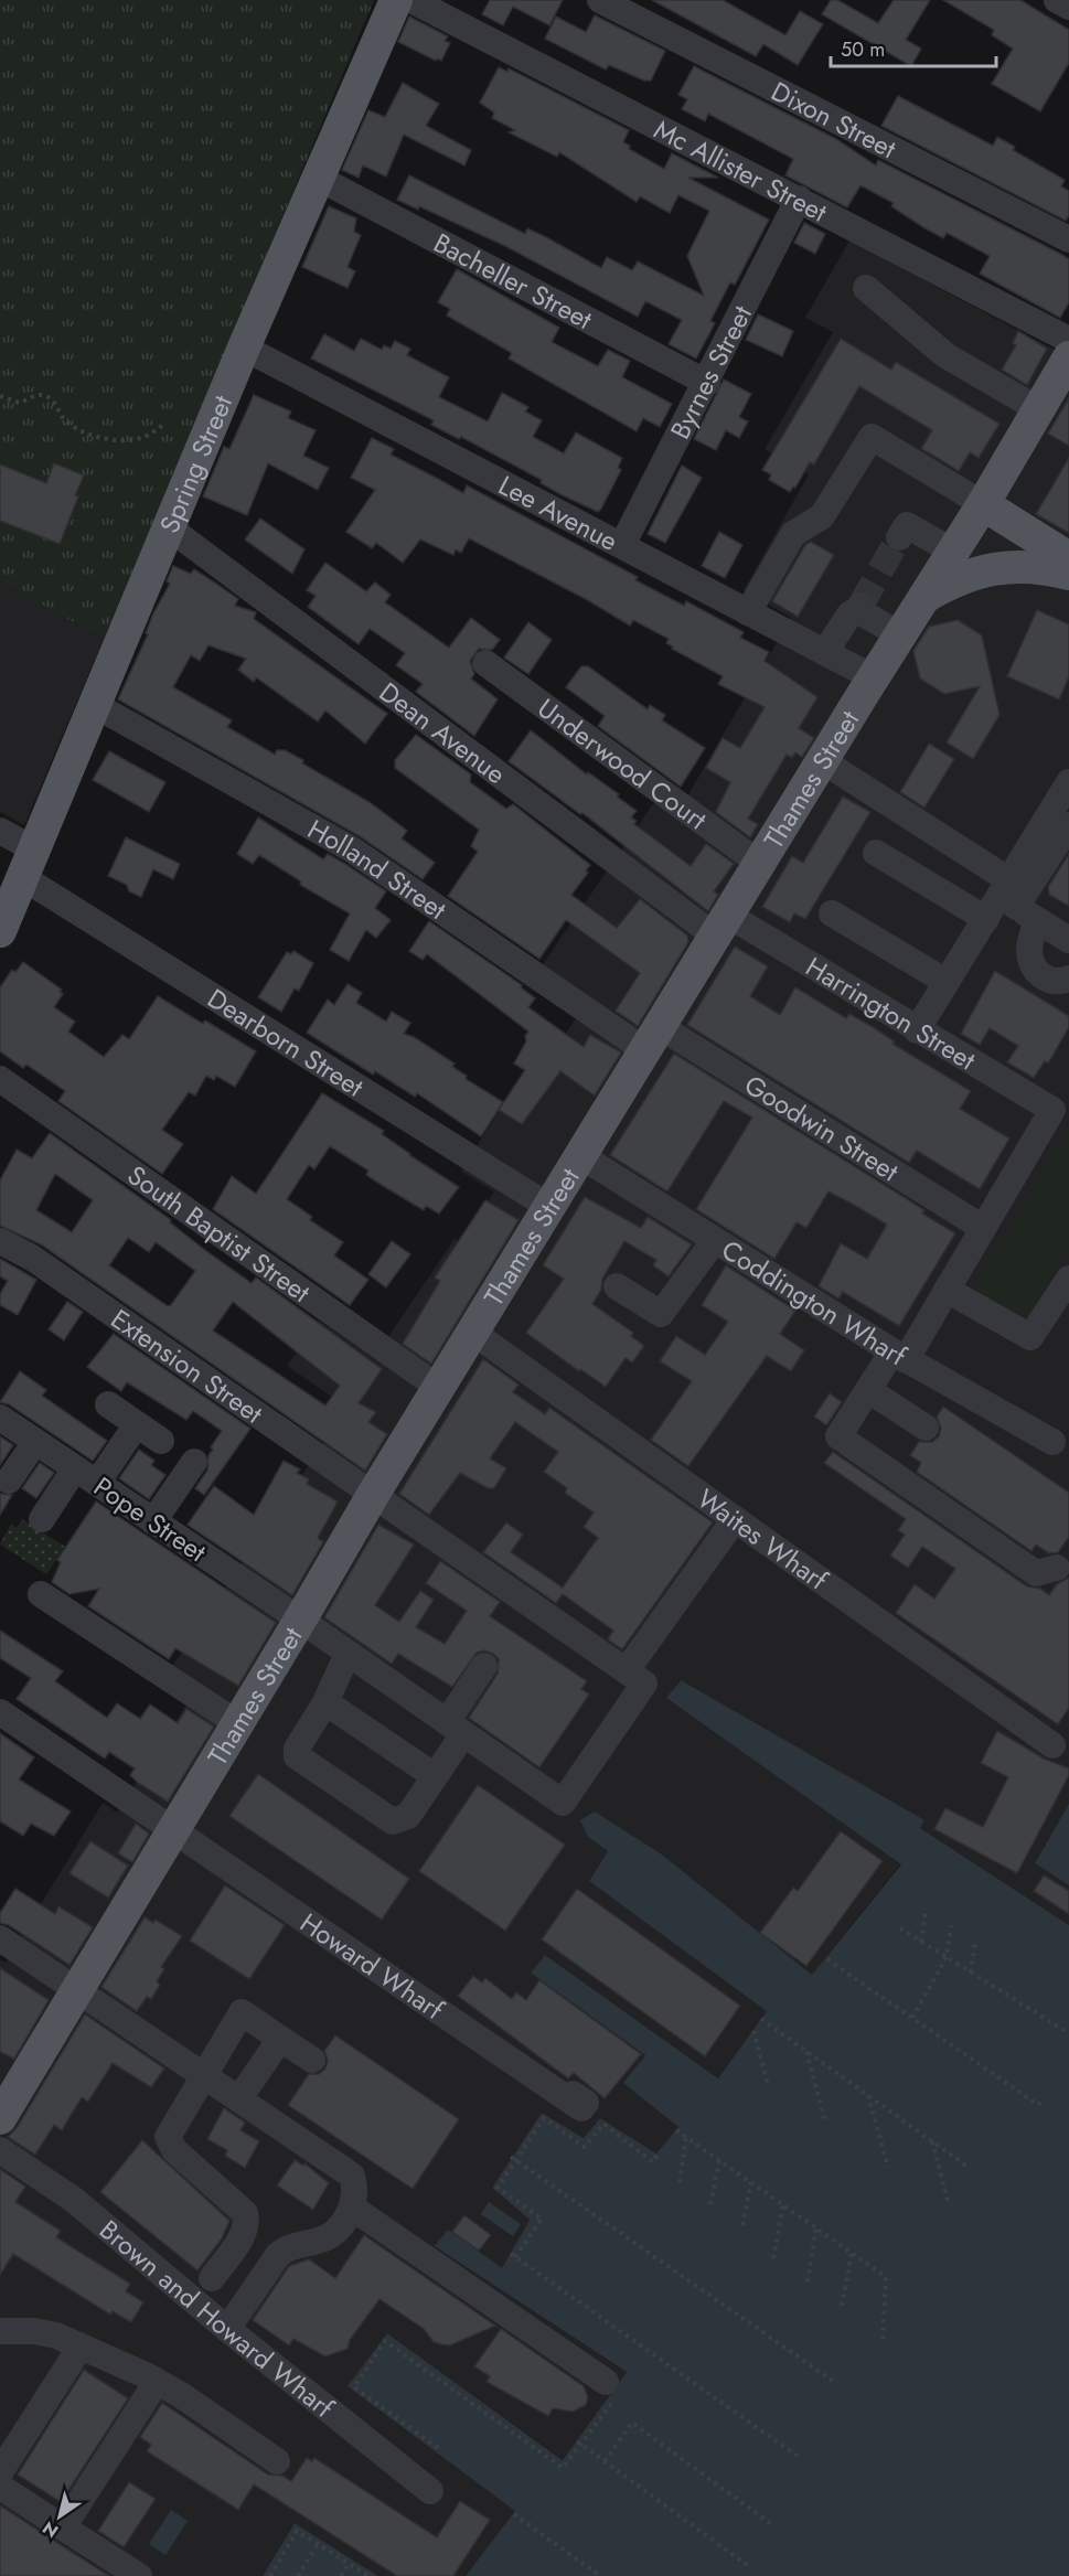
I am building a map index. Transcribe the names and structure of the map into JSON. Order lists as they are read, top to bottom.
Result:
{
  "streets": {
    "main road": ["Spring Street", "Thames Street"],
    "street": [
      "Dixon Street",
      "Mc Allister Street",
      "Bacheller Street",
      "Byrnes Street",
      "Lee Avenue",
      "Dean Avenue",
      "Underwood Court",
      "Holland Street",
      "Harrington Street",
      "Dearborn Street",
      "Goodwin Street",
      "South Baptist Street",
      "Coddington Wharf",
      "Extension Street",
      "Pope Street",
      "Waites Wharf",
      "Howard Wharf",
      "Brown and Howard Wharf"
    ]
  },
  "crossings": [
    ["Mc Allister Street", "Byrnes Street"],
    ["Bacheller Street", "Byrnes Street"],
    ["Bacheller Street", "Spring Street"],
    ["Byrnes Street", "Lee Avenue"],
    ["Spring Street", "Lee Avenue"],
    ["Spring Street", "Dean Avenue"],
    ["Spring Street", "Holland Street"],
    ["Spring Street", "Dearborn Street"],
    ["Lee Avenue", "Thames Street"],
    ["Dean Avenue", "Thames Street"],
    ["Dean Avenue", "Harrington Street"],
    ["Underwood Court", "Thames Street"],
    ["Thames Street", "Holland Street"],
    ["Thames Street", "Harrington Street"],
    ["Thames Street", "Dearborn Street"],
    ["Thames Street", "Goodwin Street"],
    ["Thames Street", "South Baptist Street"],
    ["Thames Street", "Coddington Wharf"],
    ["Thames Street", "Extension Street"],
    ["Thames Street", "Pope Street"],
    ["Thames Street", "Waites Wharf"],
    ["Thames Street", "Howard Wharf"],
    ["Holland Street", "Goodwin Street"],
    ["Harrington Street", "Goodwin Street"],
    ["Extension Street", "Pope Street"]
  ],
  "scale_bar": "50 m",
  "north": "bottom left"
}
